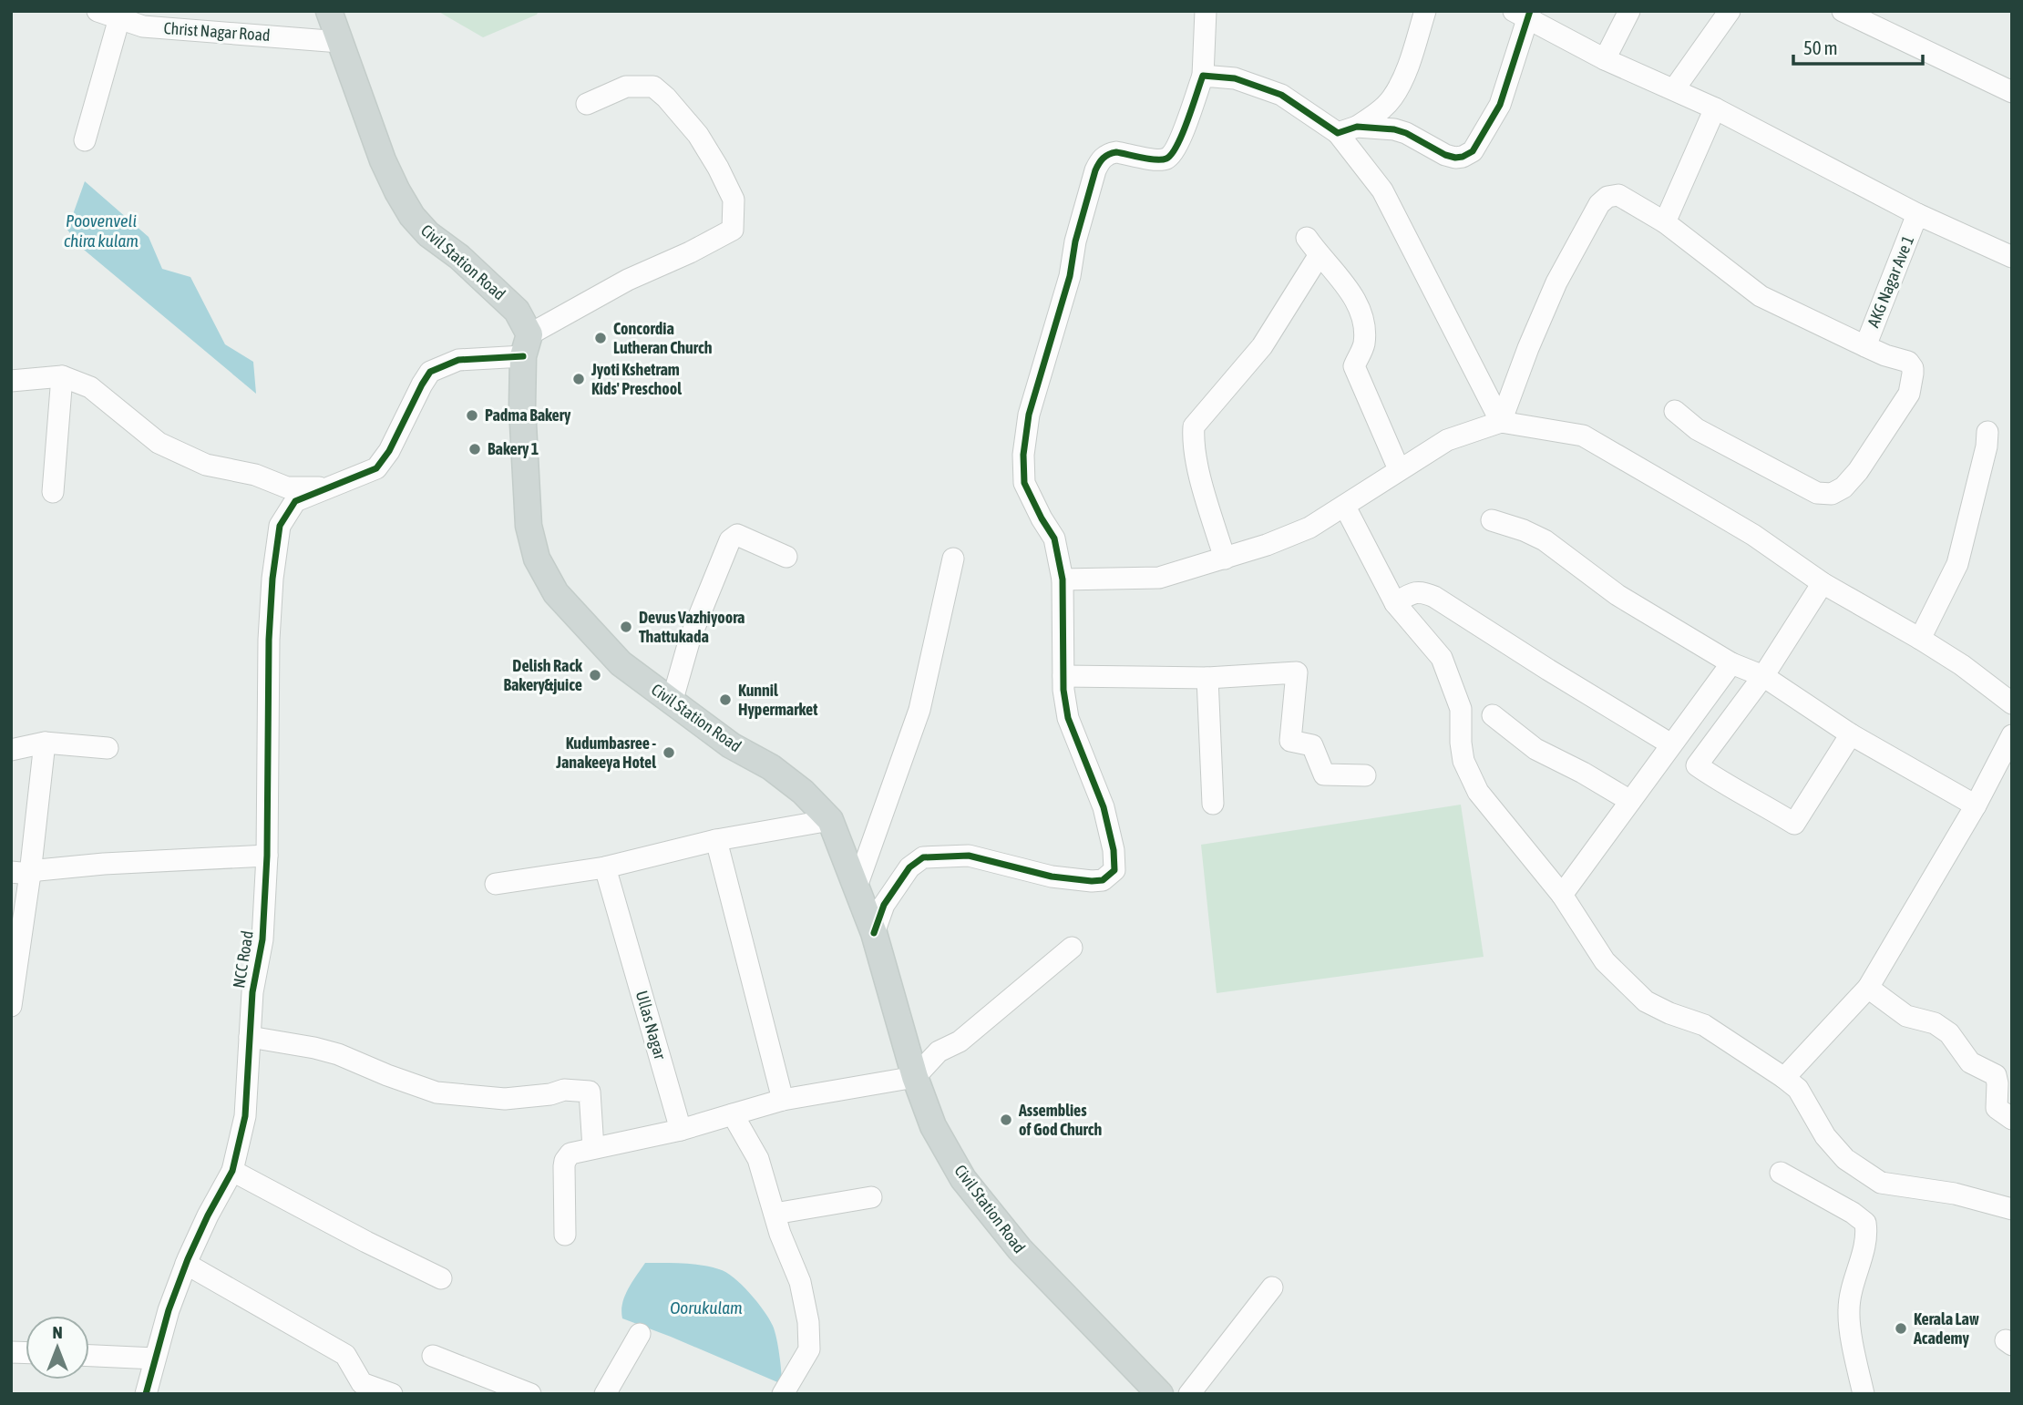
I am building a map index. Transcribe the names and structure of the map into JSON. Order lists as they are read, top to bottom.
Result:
{
  "streets": {
    "main road": ["Civil Station Road"],
    "street": [
      "Christ Nagar Road",
      "AKG Nagar Ave 1",
      "NCC Road",
      "Ullas Nagar"
    ]
  },
  "crossings": [
    ["Christ Nagar Road", "Civil Station Road"]
  ],
  "water": ["Poovenveli chira kulam", "Oorukulam"],
  "places": [
    "Concordia Lutheran Church",
    "Jyoti Kshetram Kids' Preschool",
    "Padma Bakery",
    "Bakery 1",
    "Devus Vazhiyoora Thattukada",
    "Delish Rack Bakery&juice",
    "Kunnil Hypermarket",
    "Kudumbasree - Janakeeya Hotel",
    "Assemblies of God Church",
    "Kerala Law Academy"
  ],
  "scale_bar": "50 m",
  "north": "top"
}
